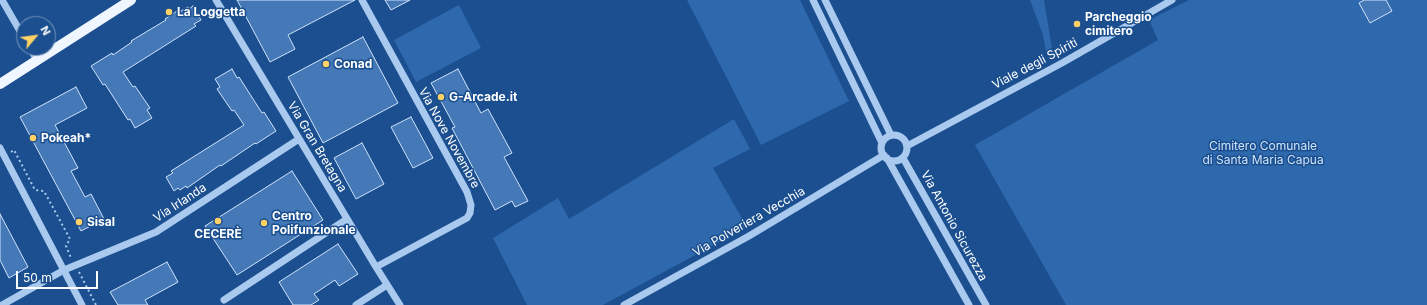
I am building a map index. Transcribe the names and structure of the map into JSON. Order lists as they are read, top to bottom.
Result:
{
  "streets": {
    "street": [
      "Viale degli Spiriti",
      "Via Nove Novembre",
      "Via Gran Bretagna",
      "Via Irlanda",
      "Via Polveriera Vecchia",
      "Via Antonio Sicurezza"
    ]
  },
  "crossings": [
    ["Viale degli Spiriti", "Via Polveriera Vecchia"],
    ["Viale degli Spiriti", "Via Antonio Sicurezza"],
    ["Via Nove Novembre", "Via Gran Bretagna"],
    ["Via Gran Bretagna", "Via Irlanda"],
    ["Via Polveriera Vecchia", "Via Antonio Sicurezza"]
  ],
  "parks": ["Cimitero Comunale di Santa Maria Capua"],
  "places": [
    "La Loggetta",
    "Parcheggio cimitero",
    "Conad",
    "G-Arcade.it",
    "Pokeah*",
    "CECERÈ",
    "Sisal",
    "Centro Polifunzionale"
  ],
  "scale_bar": "50 m",
  "north": "top right"
}
